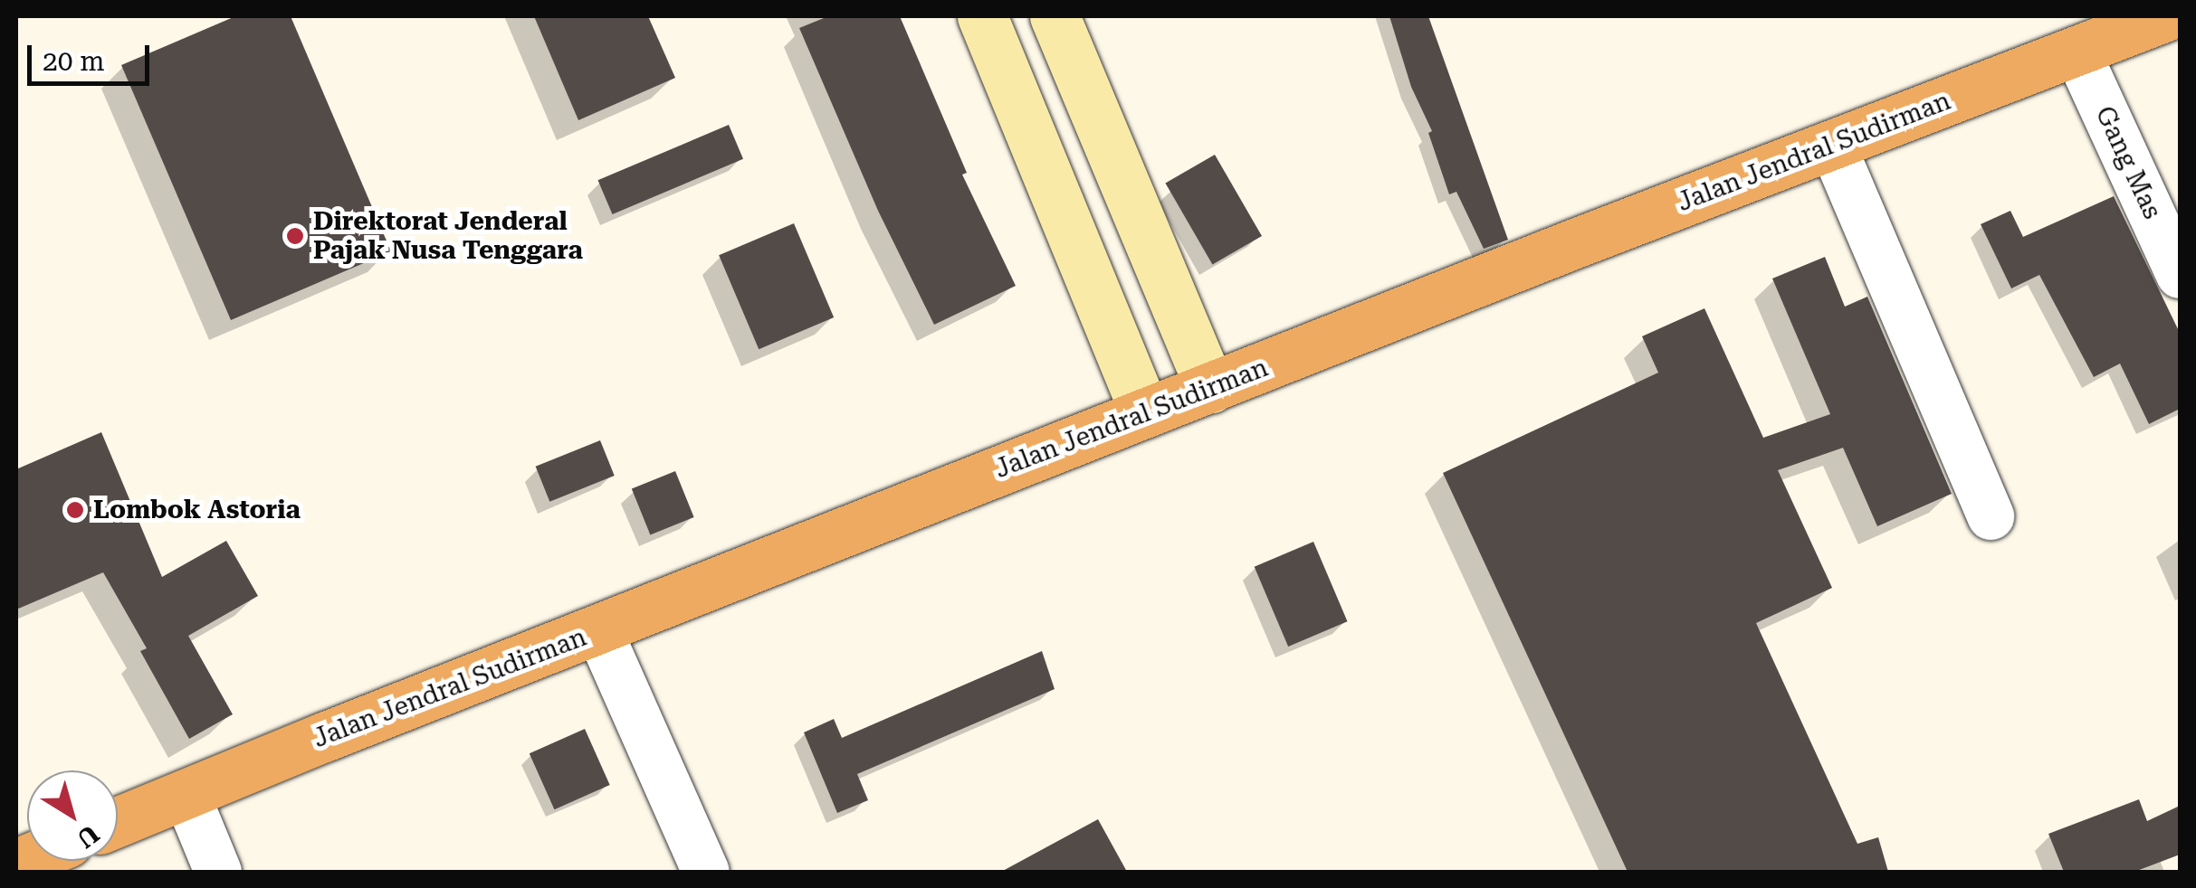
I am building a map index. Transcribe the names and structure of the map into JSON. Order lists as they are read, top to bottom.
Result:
{
  "streets": {
    "highway": ["Jalan Jendral Sudirman"],
    "street": ["Gang Mas"]
  },
  "crossings": [
    ["Jalan Jendral Sudirman", "Gang Mas"]
  ],
  "places": ["Direktorat Jenderal Pajak Nusa Tenggara", "Lombok Astoria"],
  "scale_bar": "20 m",
  "north": "bottom right"
}
